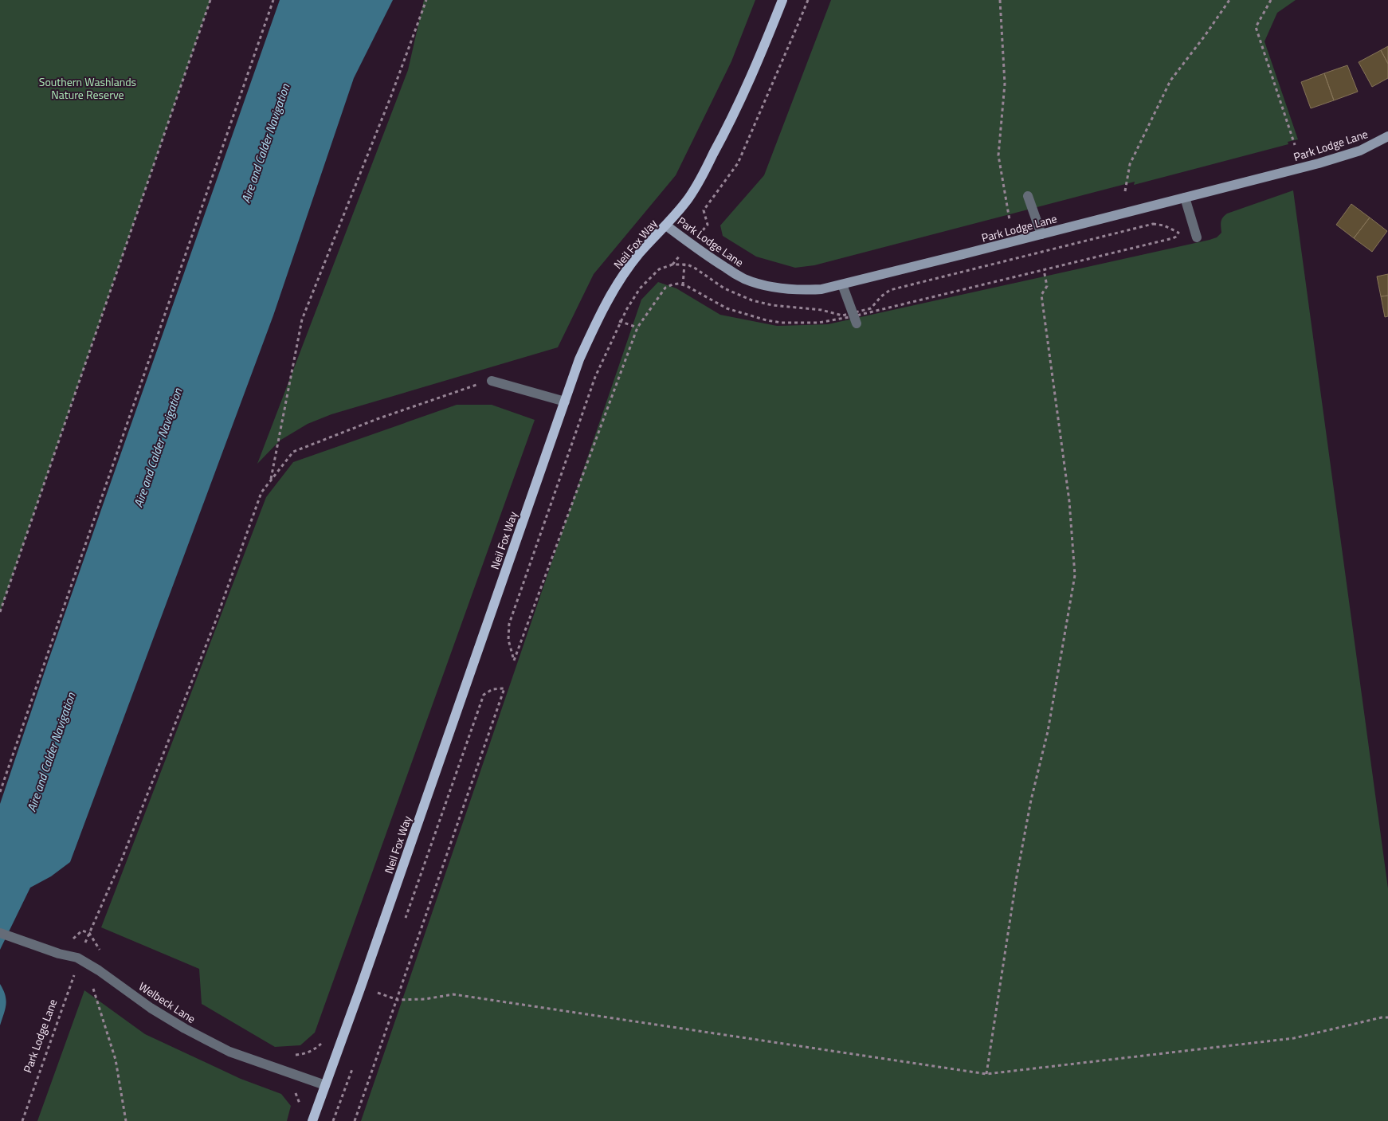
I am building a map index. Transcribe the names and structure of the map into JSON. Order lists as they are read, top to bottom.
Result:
{
  "streets": {
    "main road": ["Neil Fox Way"],
    "street": ["Park Lodge Lane", "Welbeck Lane"]
  },
  "crossings": [
    ["Park Lodge Lane", "Neil Fox Way"],
    ["Park Lodge Lane", "Welbeck Lane"],
    ["Neil Fox Way", "Welbeck Lane"]
  ],
  "water": ["Aire and Calder Navigation"],
  "parks": ["Southern Washlands Nature Reserve"]
}
